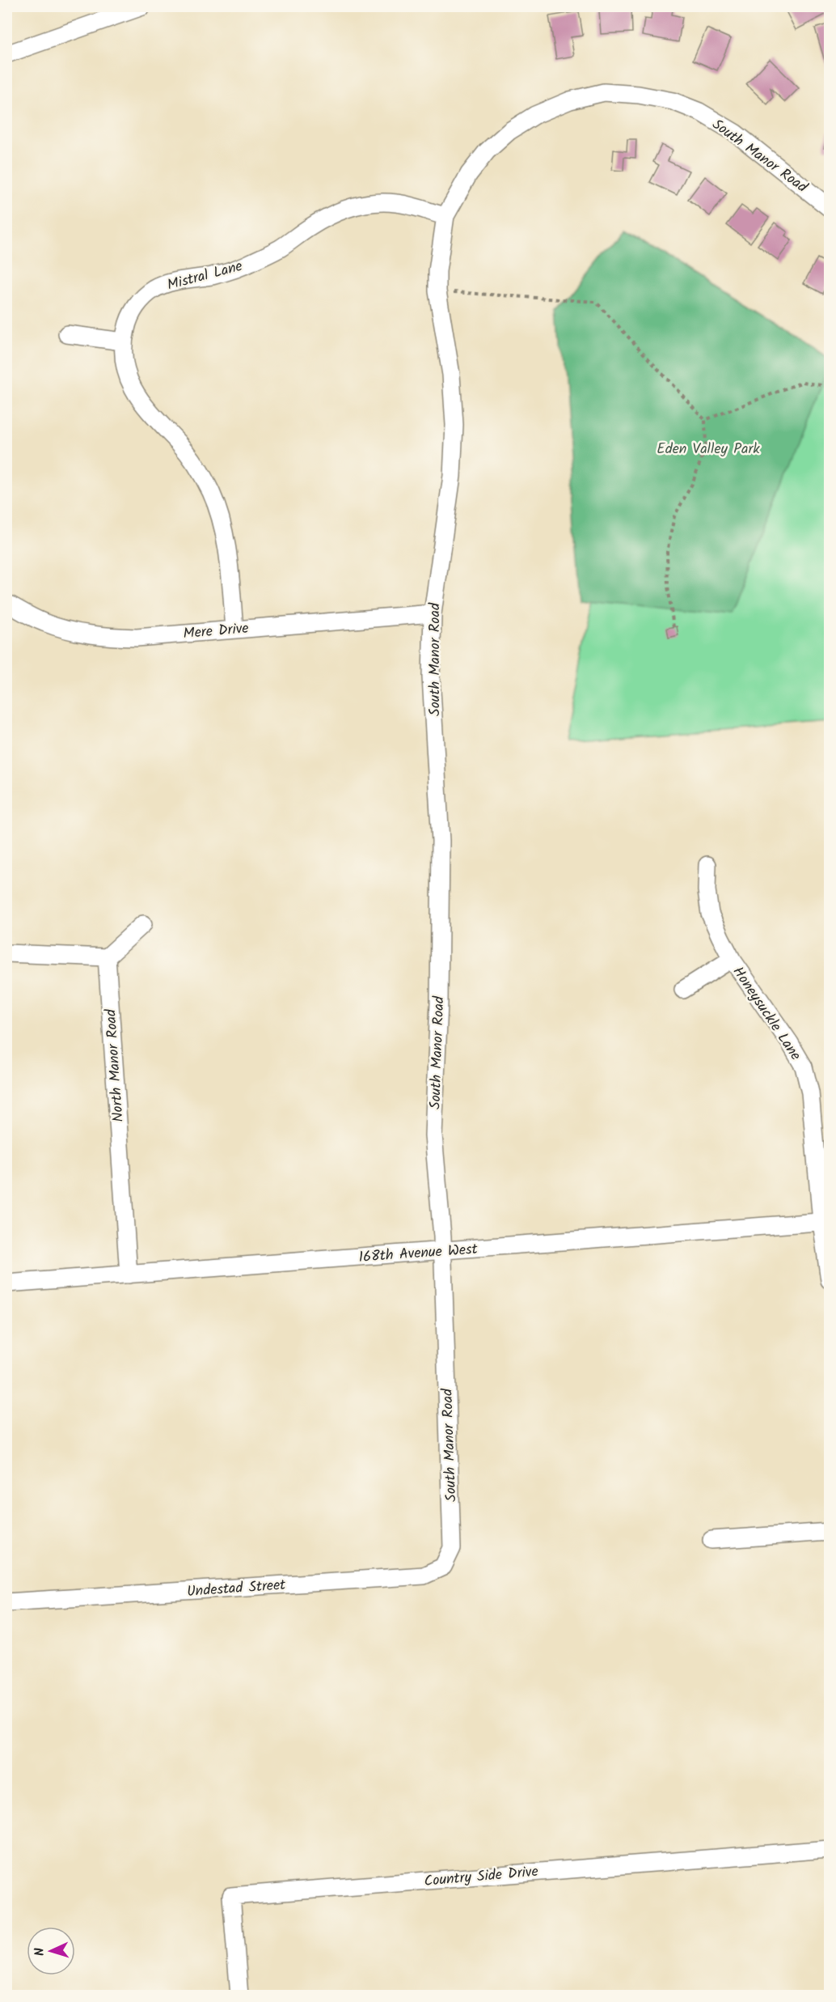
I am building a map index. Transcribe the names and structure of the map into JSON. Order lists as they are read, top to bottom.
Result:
{
  "streets": {
    "street": [
      "South Manor Road",
      "Mistral Lane",
      "Mere Drive",
      "Honeysuckle Lane",
      "North Manor Road",
      "168th Avenue West",
      "Undestad Street",
      "Country Side Drive"
    ]
  },
  "crossings": [
    ["South Manor Road", "Mistral Lane"],
    ["South Manor Road", "Mere Drive"],
    ["South Manor Road", "168th Avenue West"],
    ["South Manor Road", "Undestad Street"],
    ["Mistral Lane", "Mere Drive"],
    ["Honeysuckle Lane", "168th Avenue West"],
    ["North Manor Road", "168th Avenue West"]
  ],
  "parks": ["Eden Valley Park"],
  "north": "left"
}
